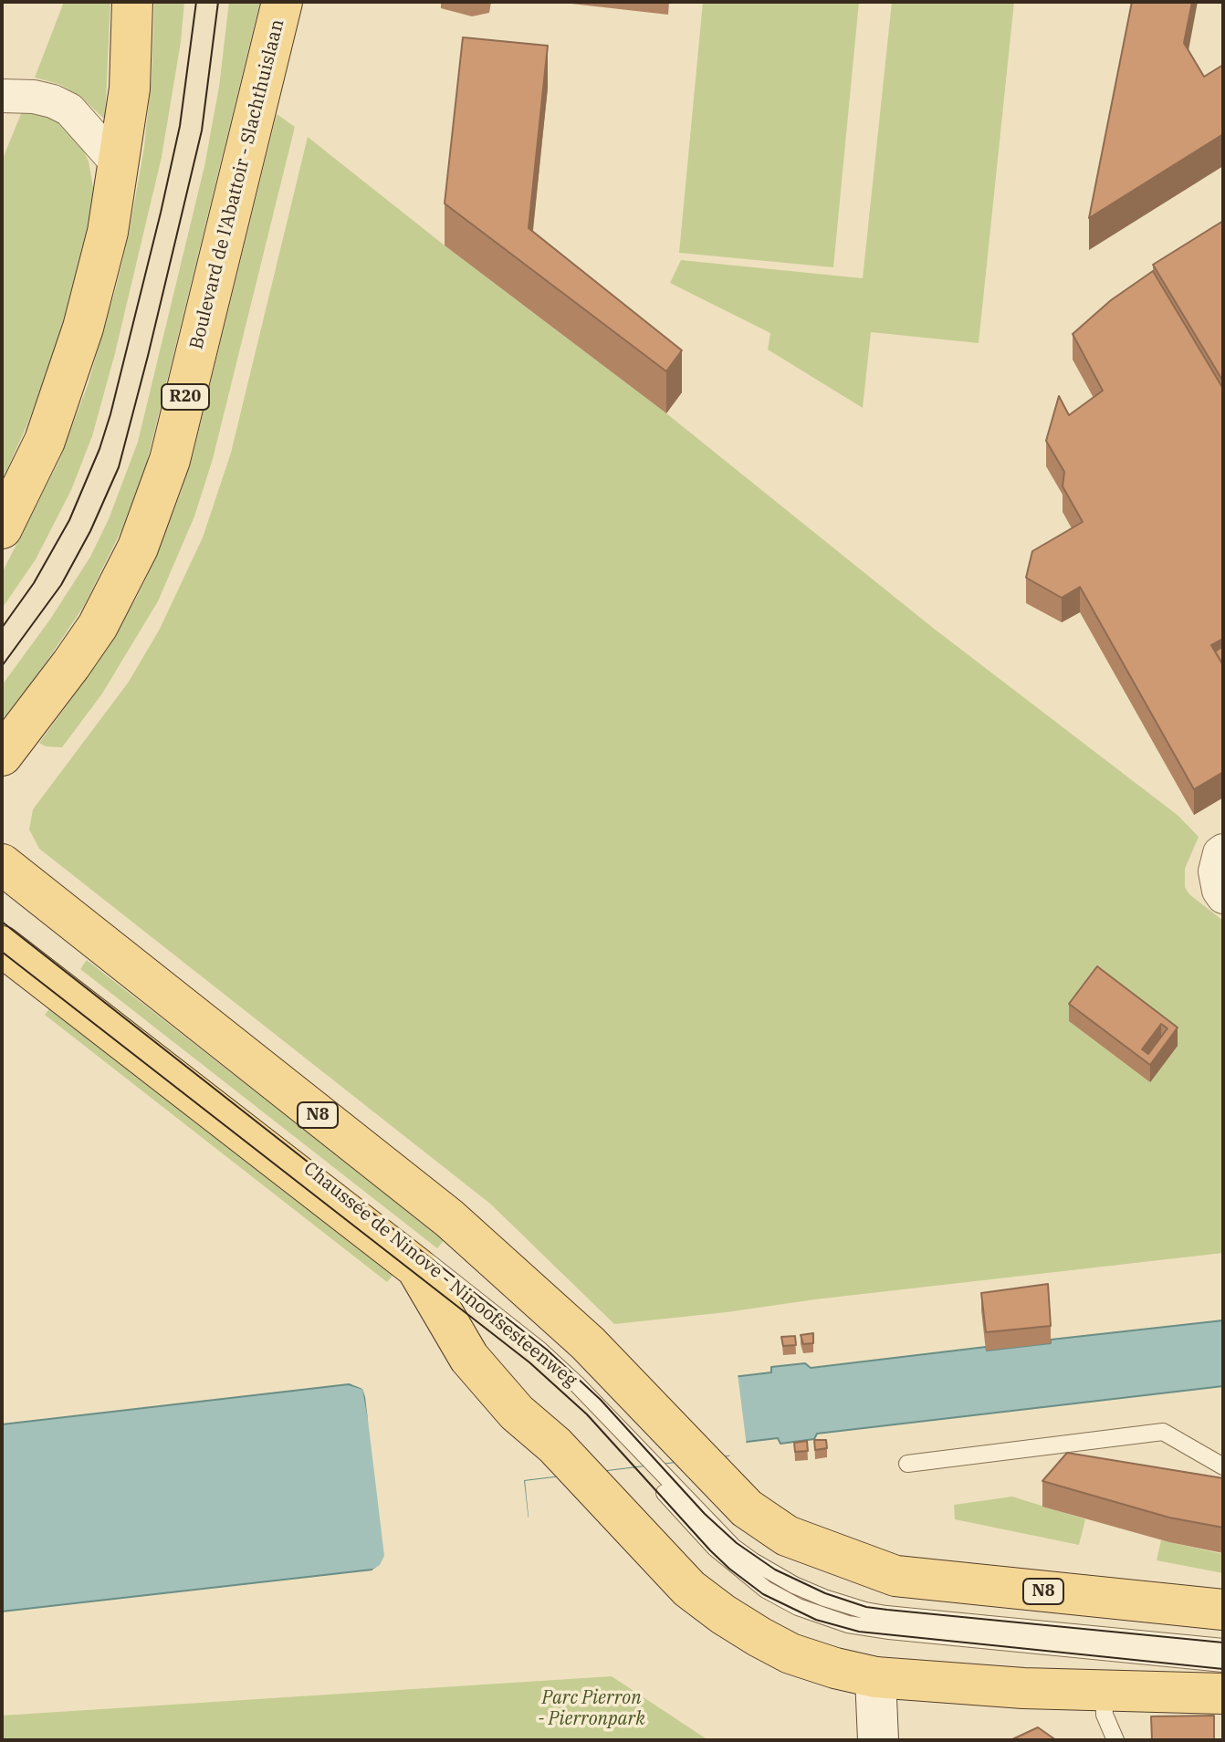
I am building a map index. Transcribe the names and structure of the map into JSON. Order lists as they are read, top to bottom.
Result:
{
  "streets": {
    "main road": [
      "Boulevard de l'Abattoir - Slachthuislaan",
      "R20",
      "N8",
      "Chaussée de Ninove - Ninoofsesteenweg"
    ]
  },
  "parks": ["Parc Pierron - Pierronpark"]
}
